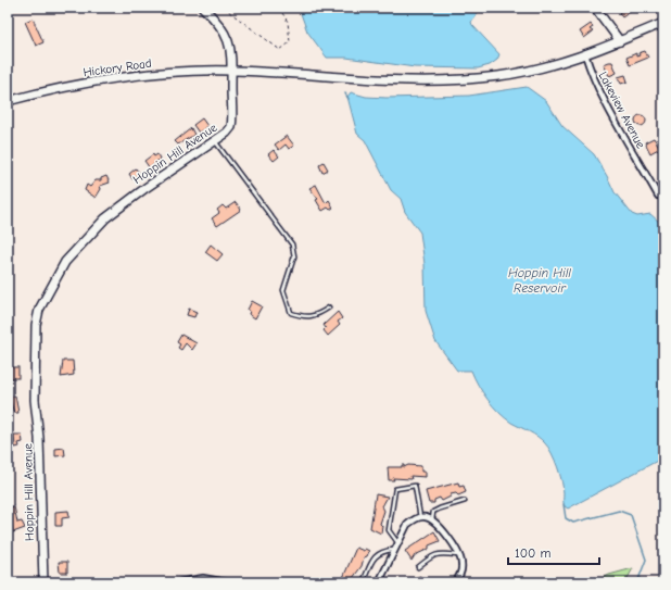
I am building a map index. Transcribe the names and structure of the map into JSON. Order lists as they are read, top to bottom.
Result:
{
  "streets": {
    "street": ["Hickory Road", "Lakeview Avenue", "Hoppin Hill Avenue"]
  },
  "crossings": [
    ["Hickory Road", "Hoppin Hill Avenue"]
  ],
  "water": ["Hoppin Hill Reservoir"],
  "scale_bar": "100 m"
}
